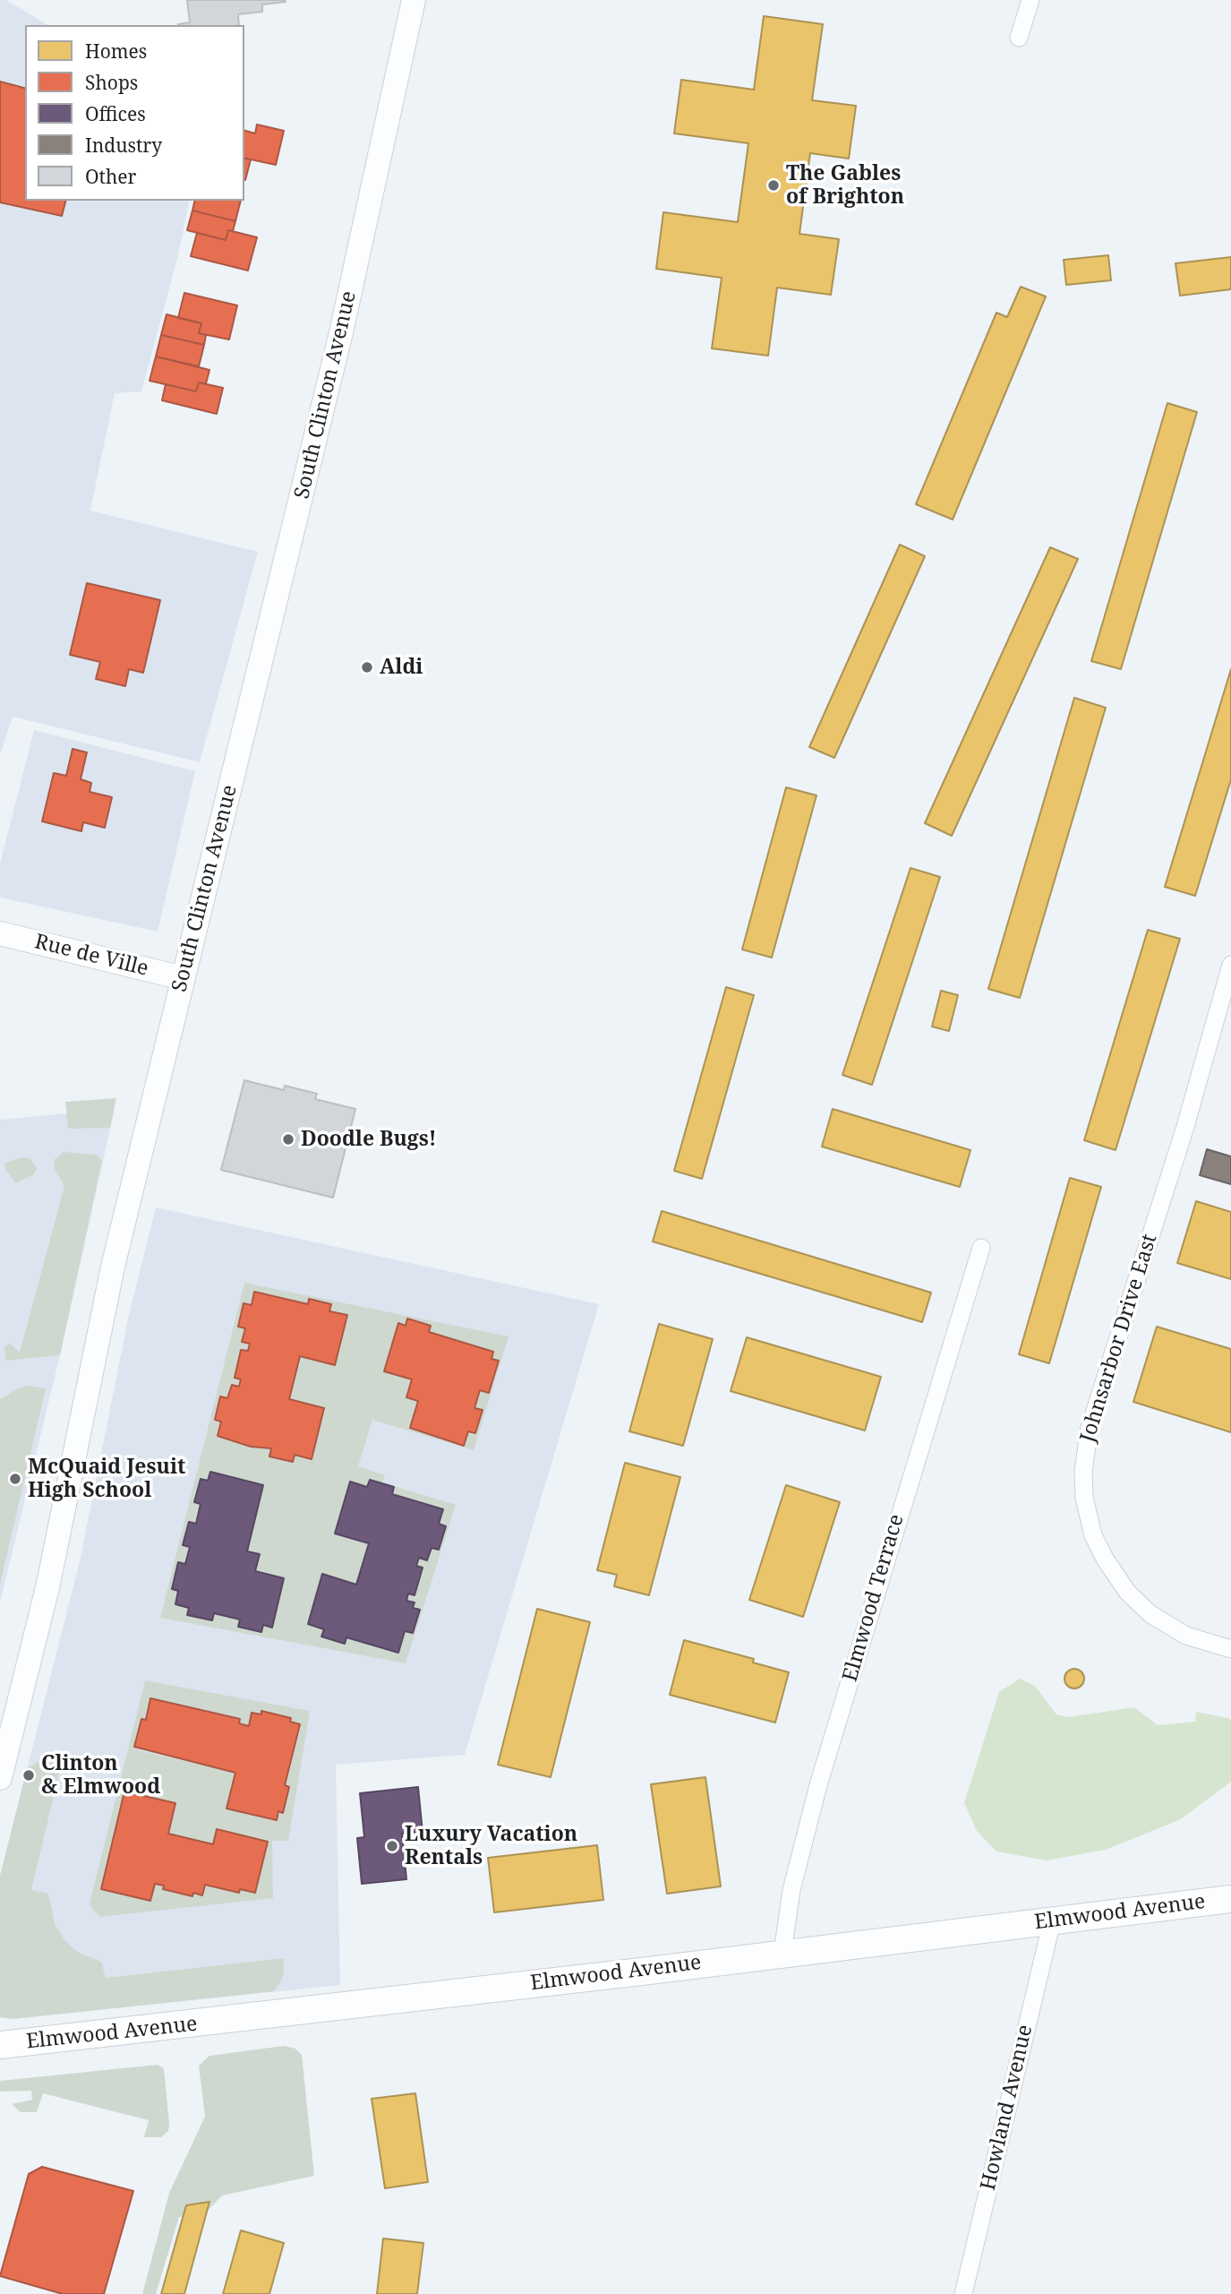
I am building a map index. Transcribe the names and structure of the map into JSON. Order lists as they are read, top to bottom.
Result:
{
  "streets": {
    "main road": ["Elmwood Avenue"],
    "street": [
      "South Clinton Avenue",
      "Rue de Ville",
      "Johnsarbor Drive East",
      "Elmwood Terrace",
      "Howland Avenue"
    ]
  },
  "crossings": [
    ["South Clinton Avenue", "Rue de Ville"],
    ["Elmwood Terrace", "Elmwood Avenue"],
    ["Elmwood Avenue", "Howland Avenue"]
  ],
  "places": [
    "The Gables of Brighton",
    "Aldi",
    "Doodle Bugs!",
    "McQuaid Jesuit High School",
    "Clinton & Elmwood",
    "Luxury Vacation Rentals"
  ],
  "legend": [
    "Homes",
    "Shops",
    "Offices",
    "Industry",
    "Other"
  ]
}
